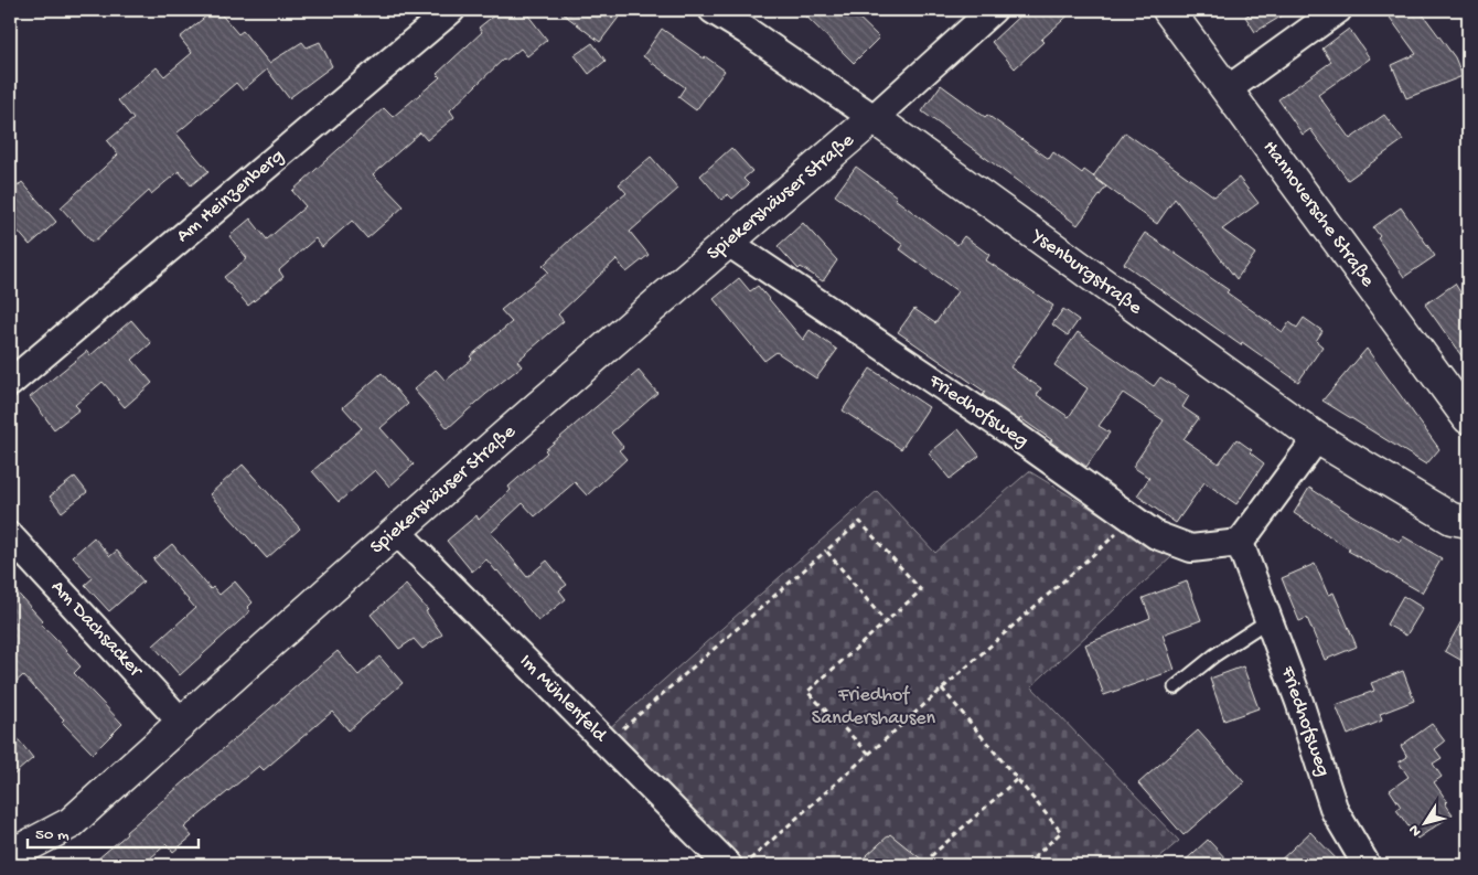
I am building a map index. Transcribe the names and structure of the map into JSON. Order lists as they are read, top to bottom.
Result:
{
  "streets": {
    "street": [
      "Am Heinzenberg",
      "Spiekershäuser Straße",
      "Hannoversche Straße",
      "Ysenburgstraße",
      "Friedhofsweg",
      "Am Dachsacker",
      "Im Mühlenfeld"
    ]
  },
  "crossings": [
    ["Spiekershäuser Straße", "Ysenburgstraße"],
    ["Spiekershäuser Straße", "Friedhofsweg"],
    ["Spiekershäuser Straße", "Am Dachsacker"],
    ["Spiekershäuser Straße", "Im Mühlenfeld"]
  ],
  "parks": ["Friedhof Sandershausen"],
  "scale_bar": "50 m",
  "north": "bottom left"
}
